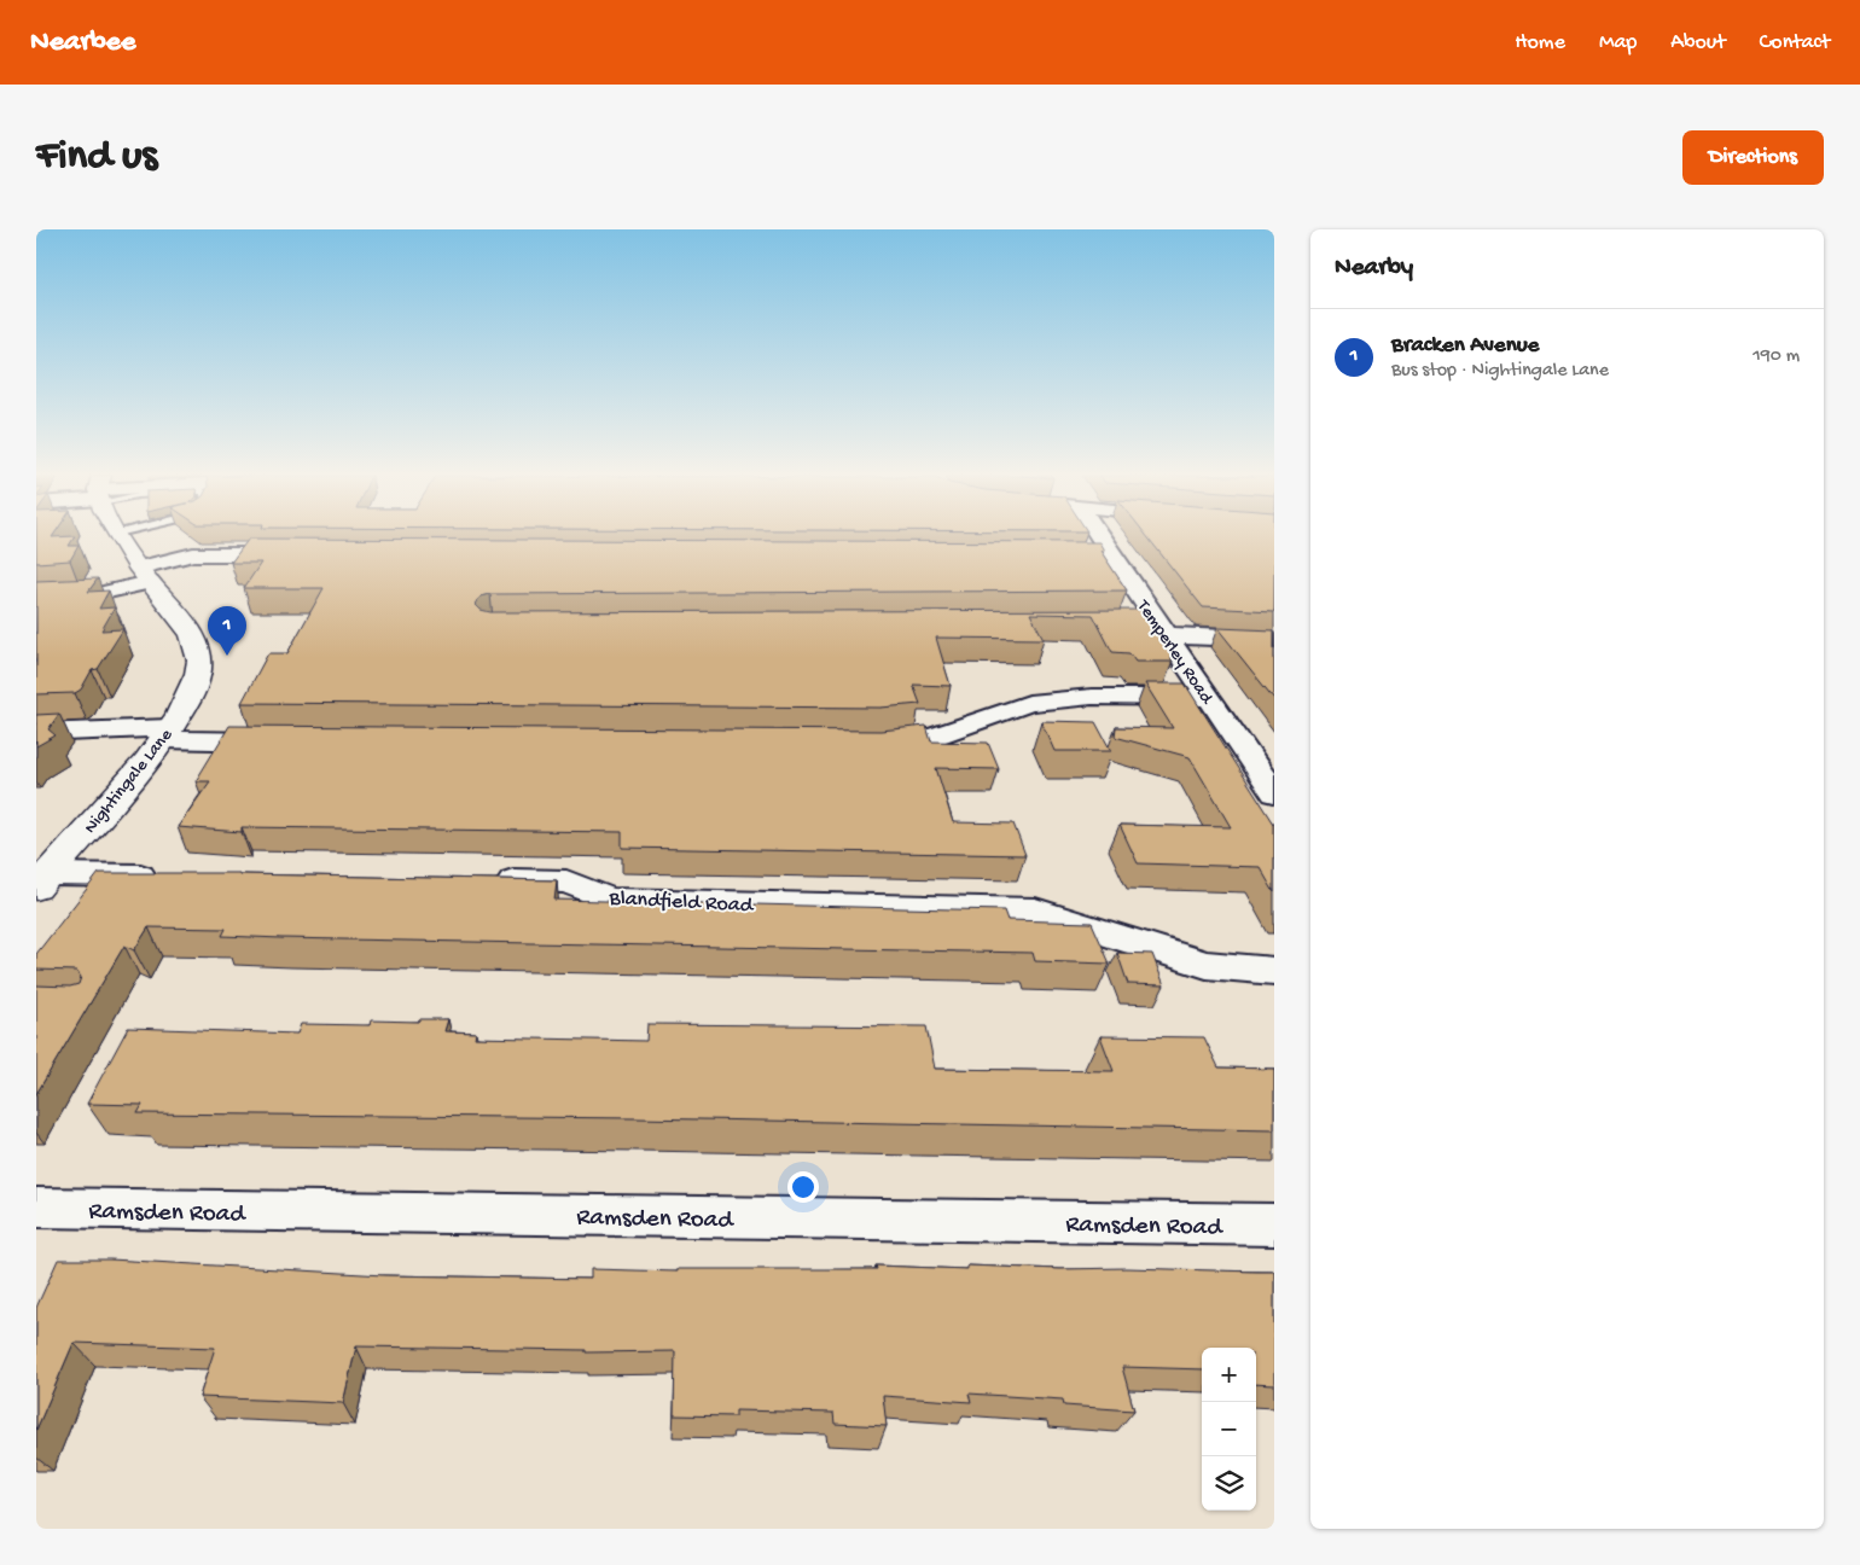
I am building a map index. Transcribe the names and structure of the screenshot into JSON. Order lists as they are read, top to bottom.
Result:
{
  "streets": {
    "main road": ["Nightingale Lane"],
    "street": ["Temperley Road", "Blandfield Road", "Ramsden Road"]
  },
  "page": {
    "header": "Nearbee",
    "nav": [
      "Home",
      "Map",
      "About",
      "Contact"
    ],
    "buttons": "Directions",
    "title": "Find us",
    "heading": "Nearby",
    "list": [
      {
        "mark": "1",
        "name": "Bracken Avenue",
        "note": "Bus stop · Nightingale Lane",
        "value": "190 m"
      }
    ],
    "pins": "1",
    "map_buttons": ["+", "−"]
  }
}
